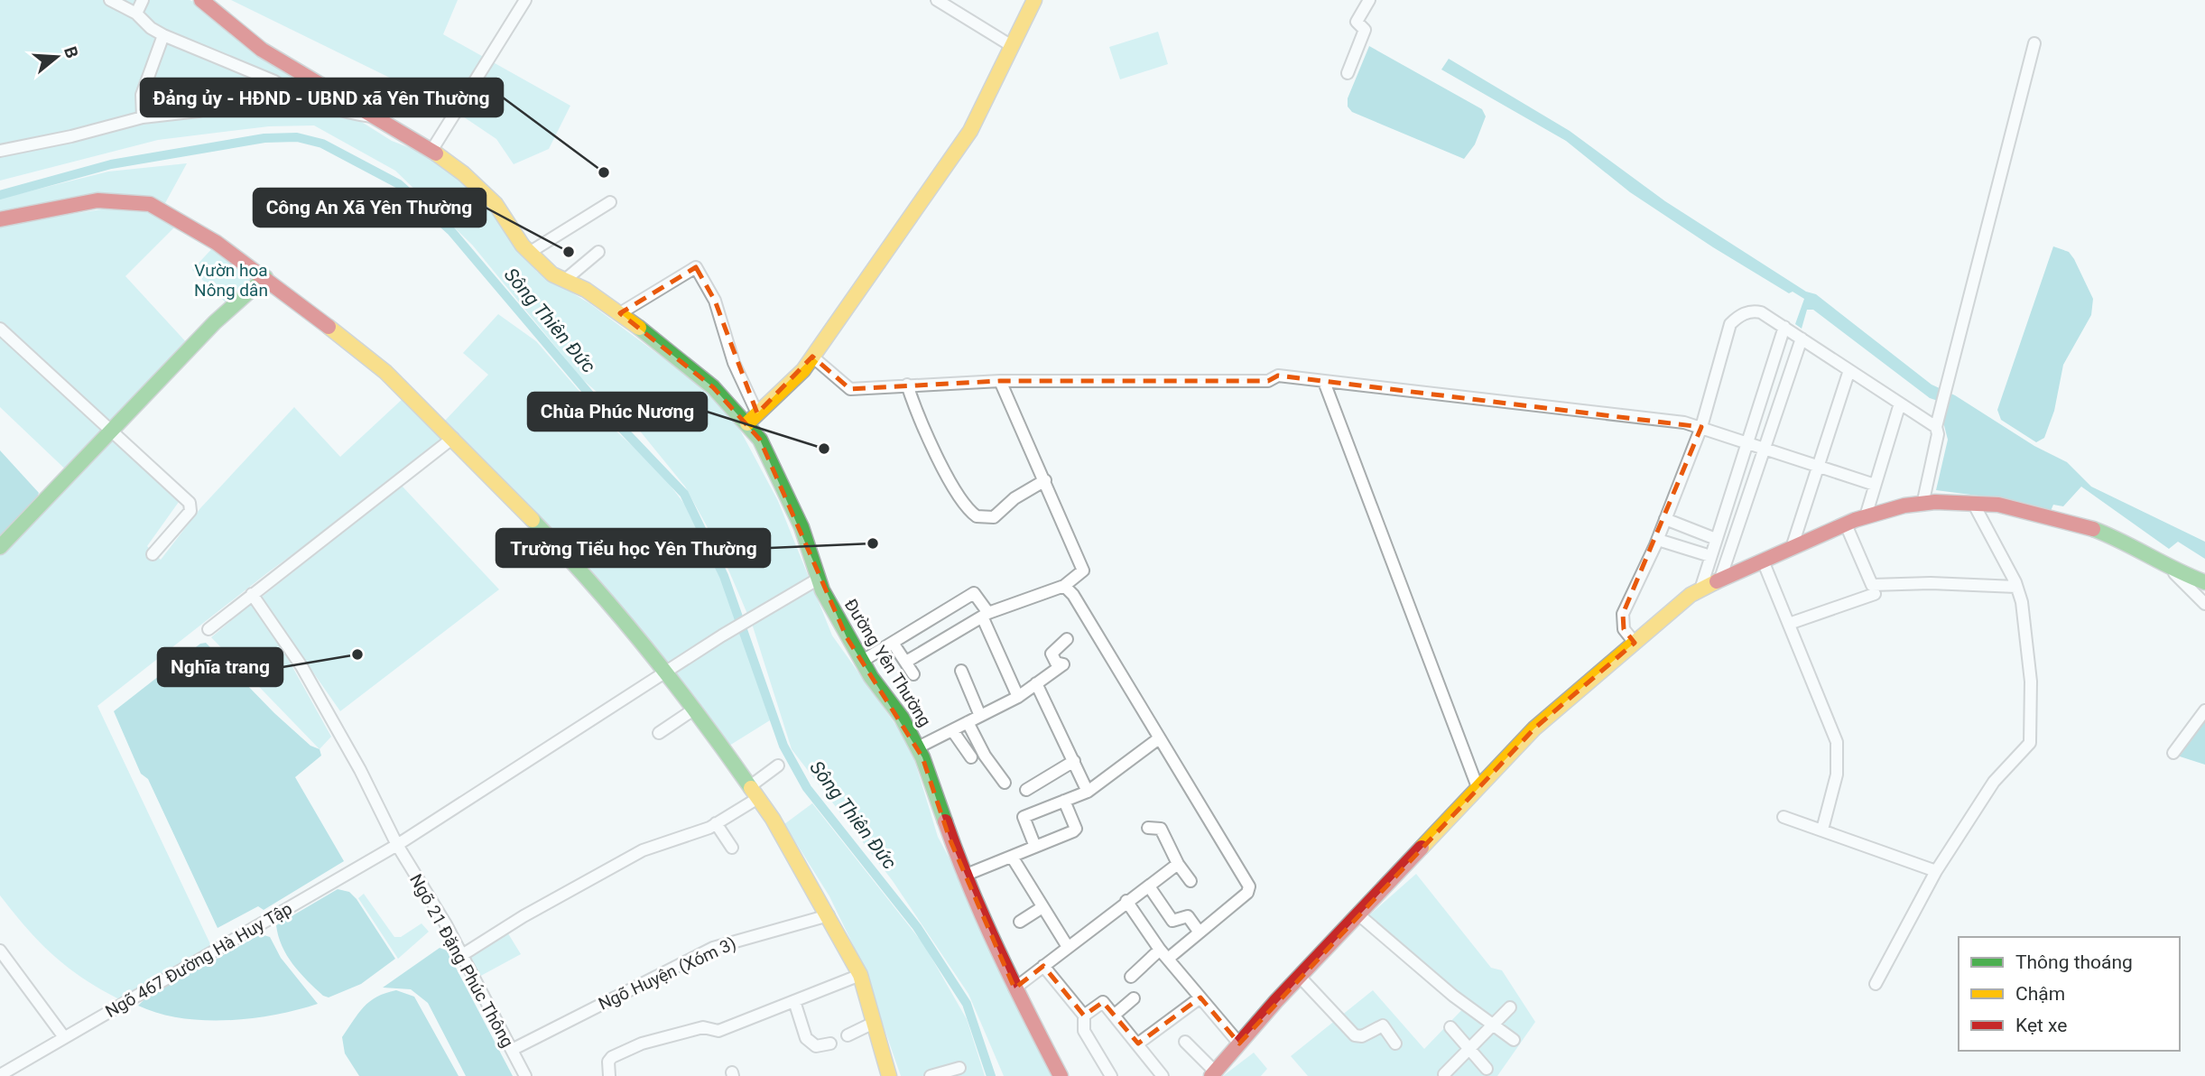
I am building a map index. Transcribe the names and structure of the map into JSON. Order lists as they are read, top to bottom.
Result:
{
  "streets": {
    "main road": ["Đường Yên Thường"],
    "street": ["Ngõ 467 Đường Hà Huy Tập", "Ngõ 21 Đặng Phúc Thông", "Ngõ Huyện (Xóm 3)"]
  },
  "crossings": [
    ["Đường Yên Thường", "Ngõ 467 Đường Hà Huy Tập"],
    ["Ngõ 467 Đường Hà Huy Tập", "Ngõ 21 Đặng Phúc Thông"],
    ["Ngõ 21 Đặng Phúc Thông", "Ngõ Huyện (Xóm 3)"]
  ],
  "water": ["Sông Thiên Đức"],
  "parks": ["Vườn hoa Nông dân"],
  "places": [
    "Đảng ủy - HĐND - UBND xã Yên Thường",
    "Công An Xã Yên Thường",
    "Chùa Phúc Nương",
    "Trường Tiểu học Yên Thường",
    "Nghĩa trang"
  ],
  "legend": ["Thông thoáng", "Chậm", "Kẹt xe"],
  "north": "right"
}
